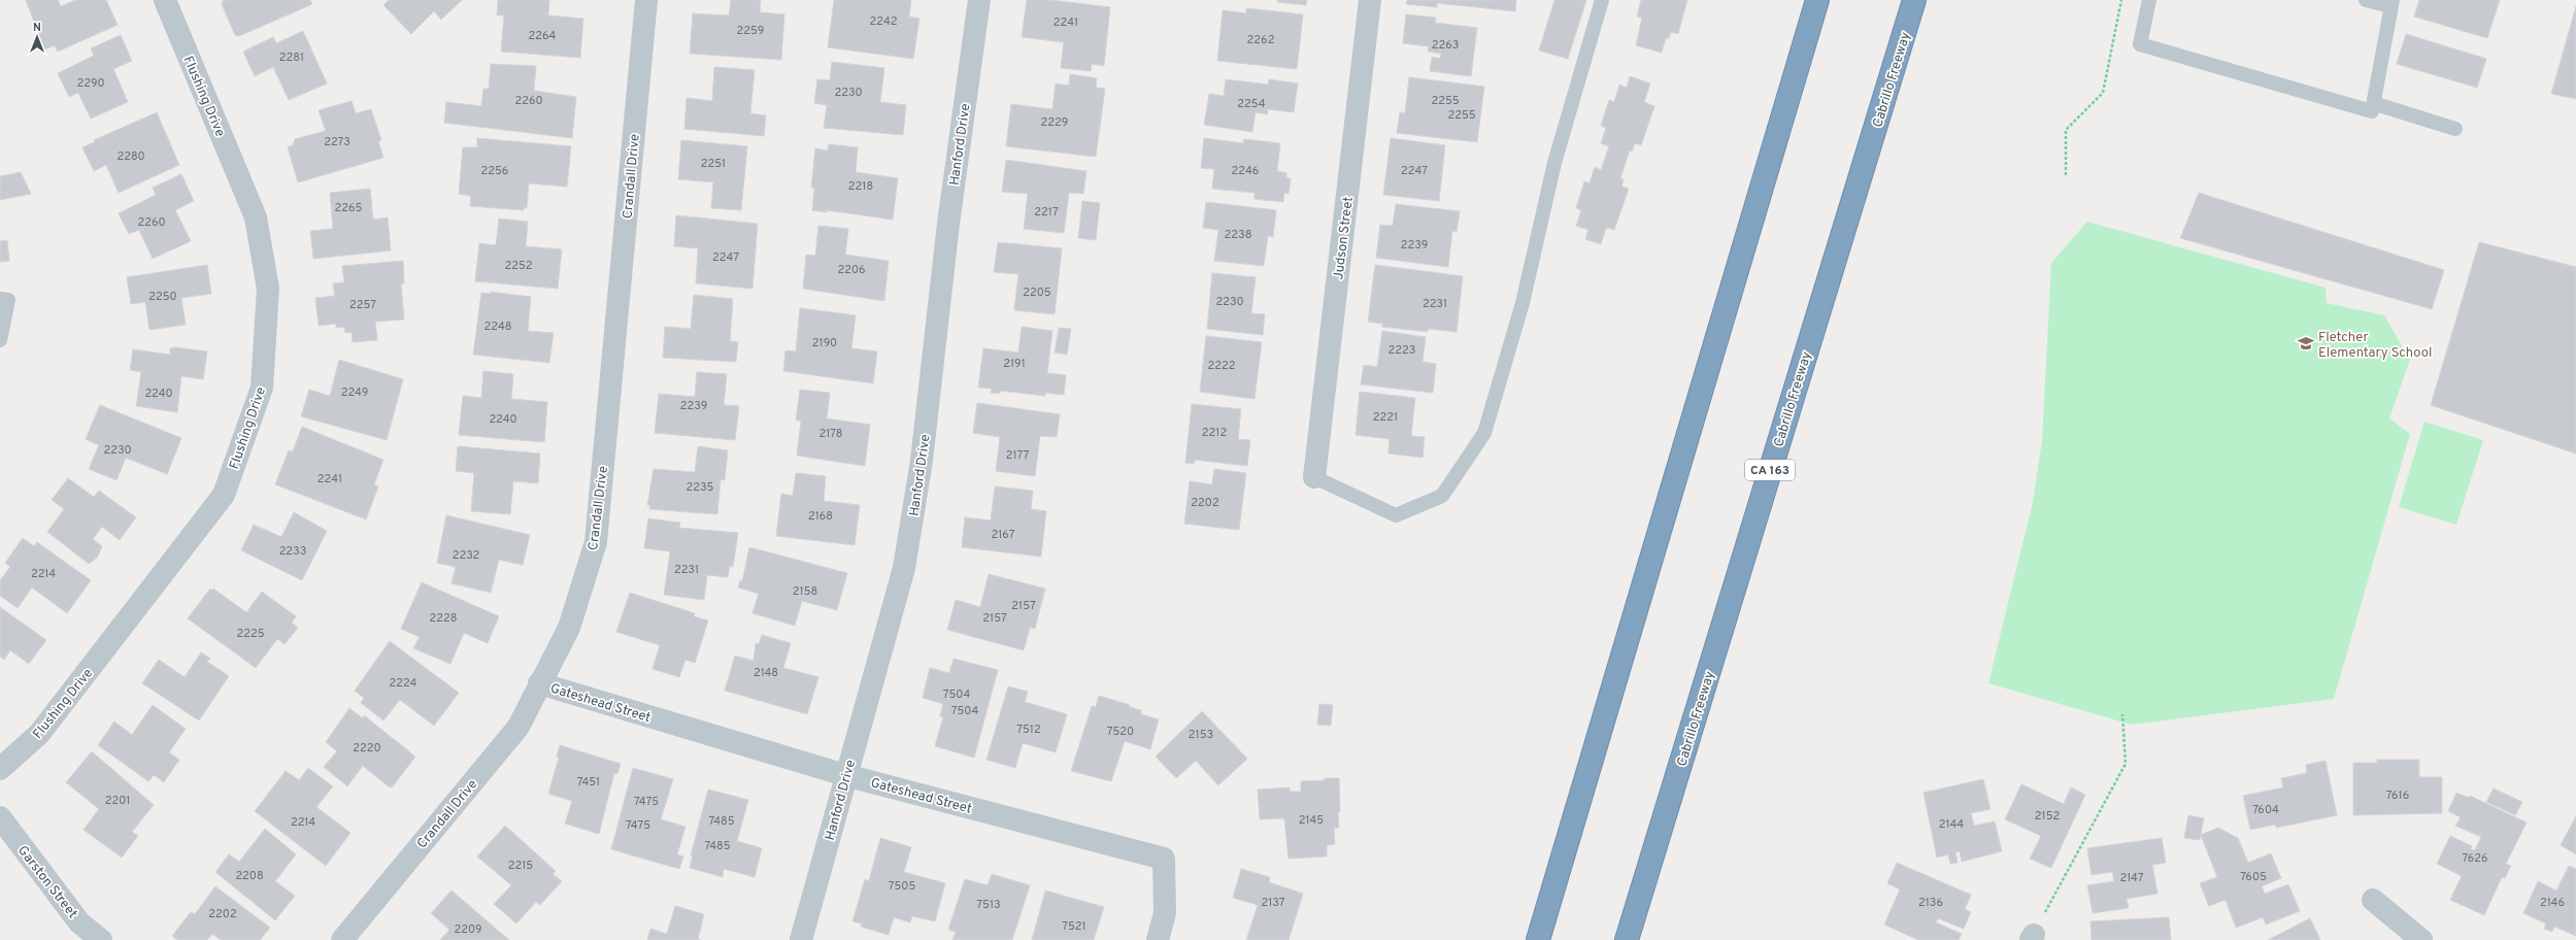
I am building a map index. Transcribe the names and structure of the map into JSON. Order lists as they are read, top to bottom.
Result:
{
  "streets": {
    "highway": ["Cabrillo Freeway", "CA 163"],
    "street": [
      "Flushing Drive",
      "Hanford Drive",
      "Crandall Drive",
      "Judson Street",
      "Gateshead Street",
      "Garston Street"
    ]
  },
  "crossings": [
    ["Hanford Drive", "Gateshead Street"],
    ["Crandall Drive", "Gateshead Street"]
  ],
  "places": {
    "school or university": ["Fletcher Elementary School"]
  },
  "house_numbers": [
    "2242",
    "2241",
    "2259",
    "2264",
    "2262",
    "2263",
    "2281",
    "2290",
    "2230",
    "2260",
    "2255",
    "2254",
    "2255",
    "2229",
    "2273",
    "2280",
    "2251",
    "2256",
    "2246",
    "2247",
    "2218",
    "2265",
    "2217",
    "2260",
    "2238",
    "2239",
    "2247",
    "2252",
    "2206",
    "2205",
    "2250",
    "2230",
    "2231",
    "2257",
    "2248",
    "2190",
    "2223",
    "2191",
    "2222",
    "2249",
    "2240",
    "2239",
    "2221",
    "2240",
    "2212",
    "2178",
    "2230",
    "2177",
    "2241",
    "2235",
    "2202",
    "2168",
    "2167",
    "2233",
    "2232",
    "2231",
    "2214",
    "2158",
    "2157",
    "2228",
    "2157",
    "2225",
    "2148",
    "2224",
    "7504",
    "7504",
    "7512",
    "7520",
    "2153",
    "2220",
    "7451",
    "7616",
    "2201",
    "7475",
    "7604",
    "2152",
    "2145",
    "7485",
    "2214",
    "2144",
    "7475",
    "7485",
    "7626",
    "2215",
    "2208",
    "7605",
    "2147",
    "7505",
    "2137",
    "2136",
    "2146",
    "7513",
    "2202",
    "7521",
    "2209"
  ],
  "north": "top"
}
